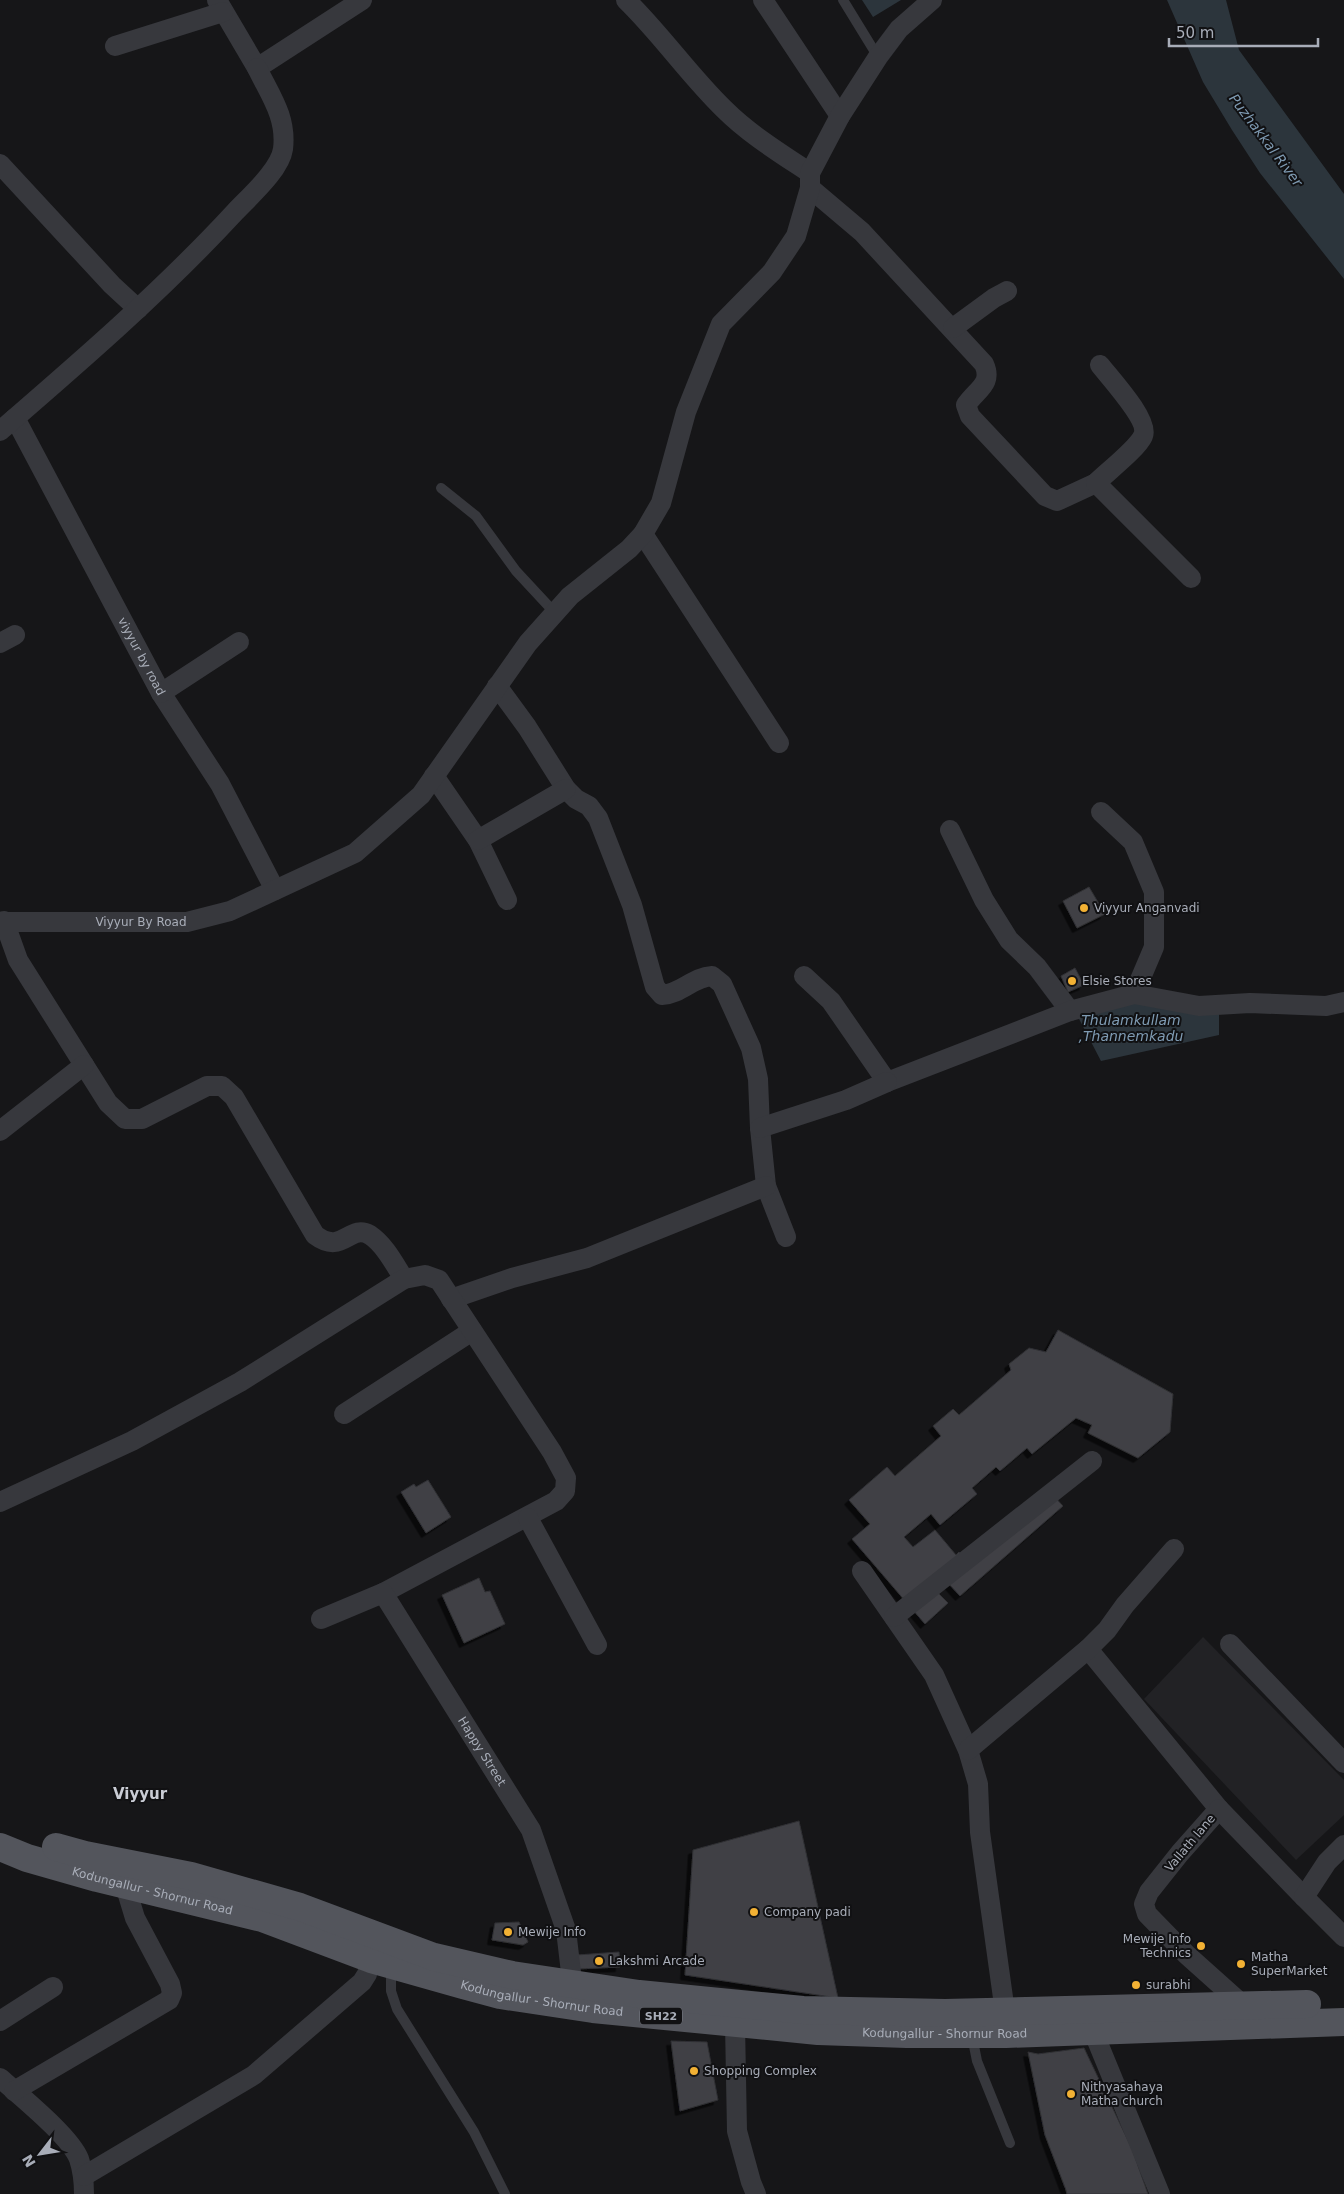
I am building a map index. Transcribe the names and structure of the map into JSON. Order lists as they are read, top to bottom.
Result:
{
  "streets": {
    "main road": ["Kodungallur - Shornur Road", "SH22"],
    "street": [
      "viyyur by road",
      "Viyyur By Road",
      "Happy Street",
      "Vallath lane"
    ]
  },
  "crossings": [
    ["viyyur by road", "Viyyur By Road"],
    ["Happy Street", "Kodungallur - Shornur Road"],
    ["Vallath lane", "Kodungallur - Shornur Road"]
  ],
  "districts": ["Viyyur"],
  "water": ["Puzhakkal River", "Thulamkullam ,Thannemkadu"],
  "places": [
    "Viyyur Anganvadi",
    "Elsie Stores",
    "Company padi",
    "Mewije Info",
    "Mewije Info Technics",
    "Lakshmi Arcade",
    "Matha SuperMarket",
    "surabhi",
    "Shopping Complex",
    "Nithyasahaya Matha church"
  ],
  "scale_bar": "50 m",
  "north": "bottom left"
}
